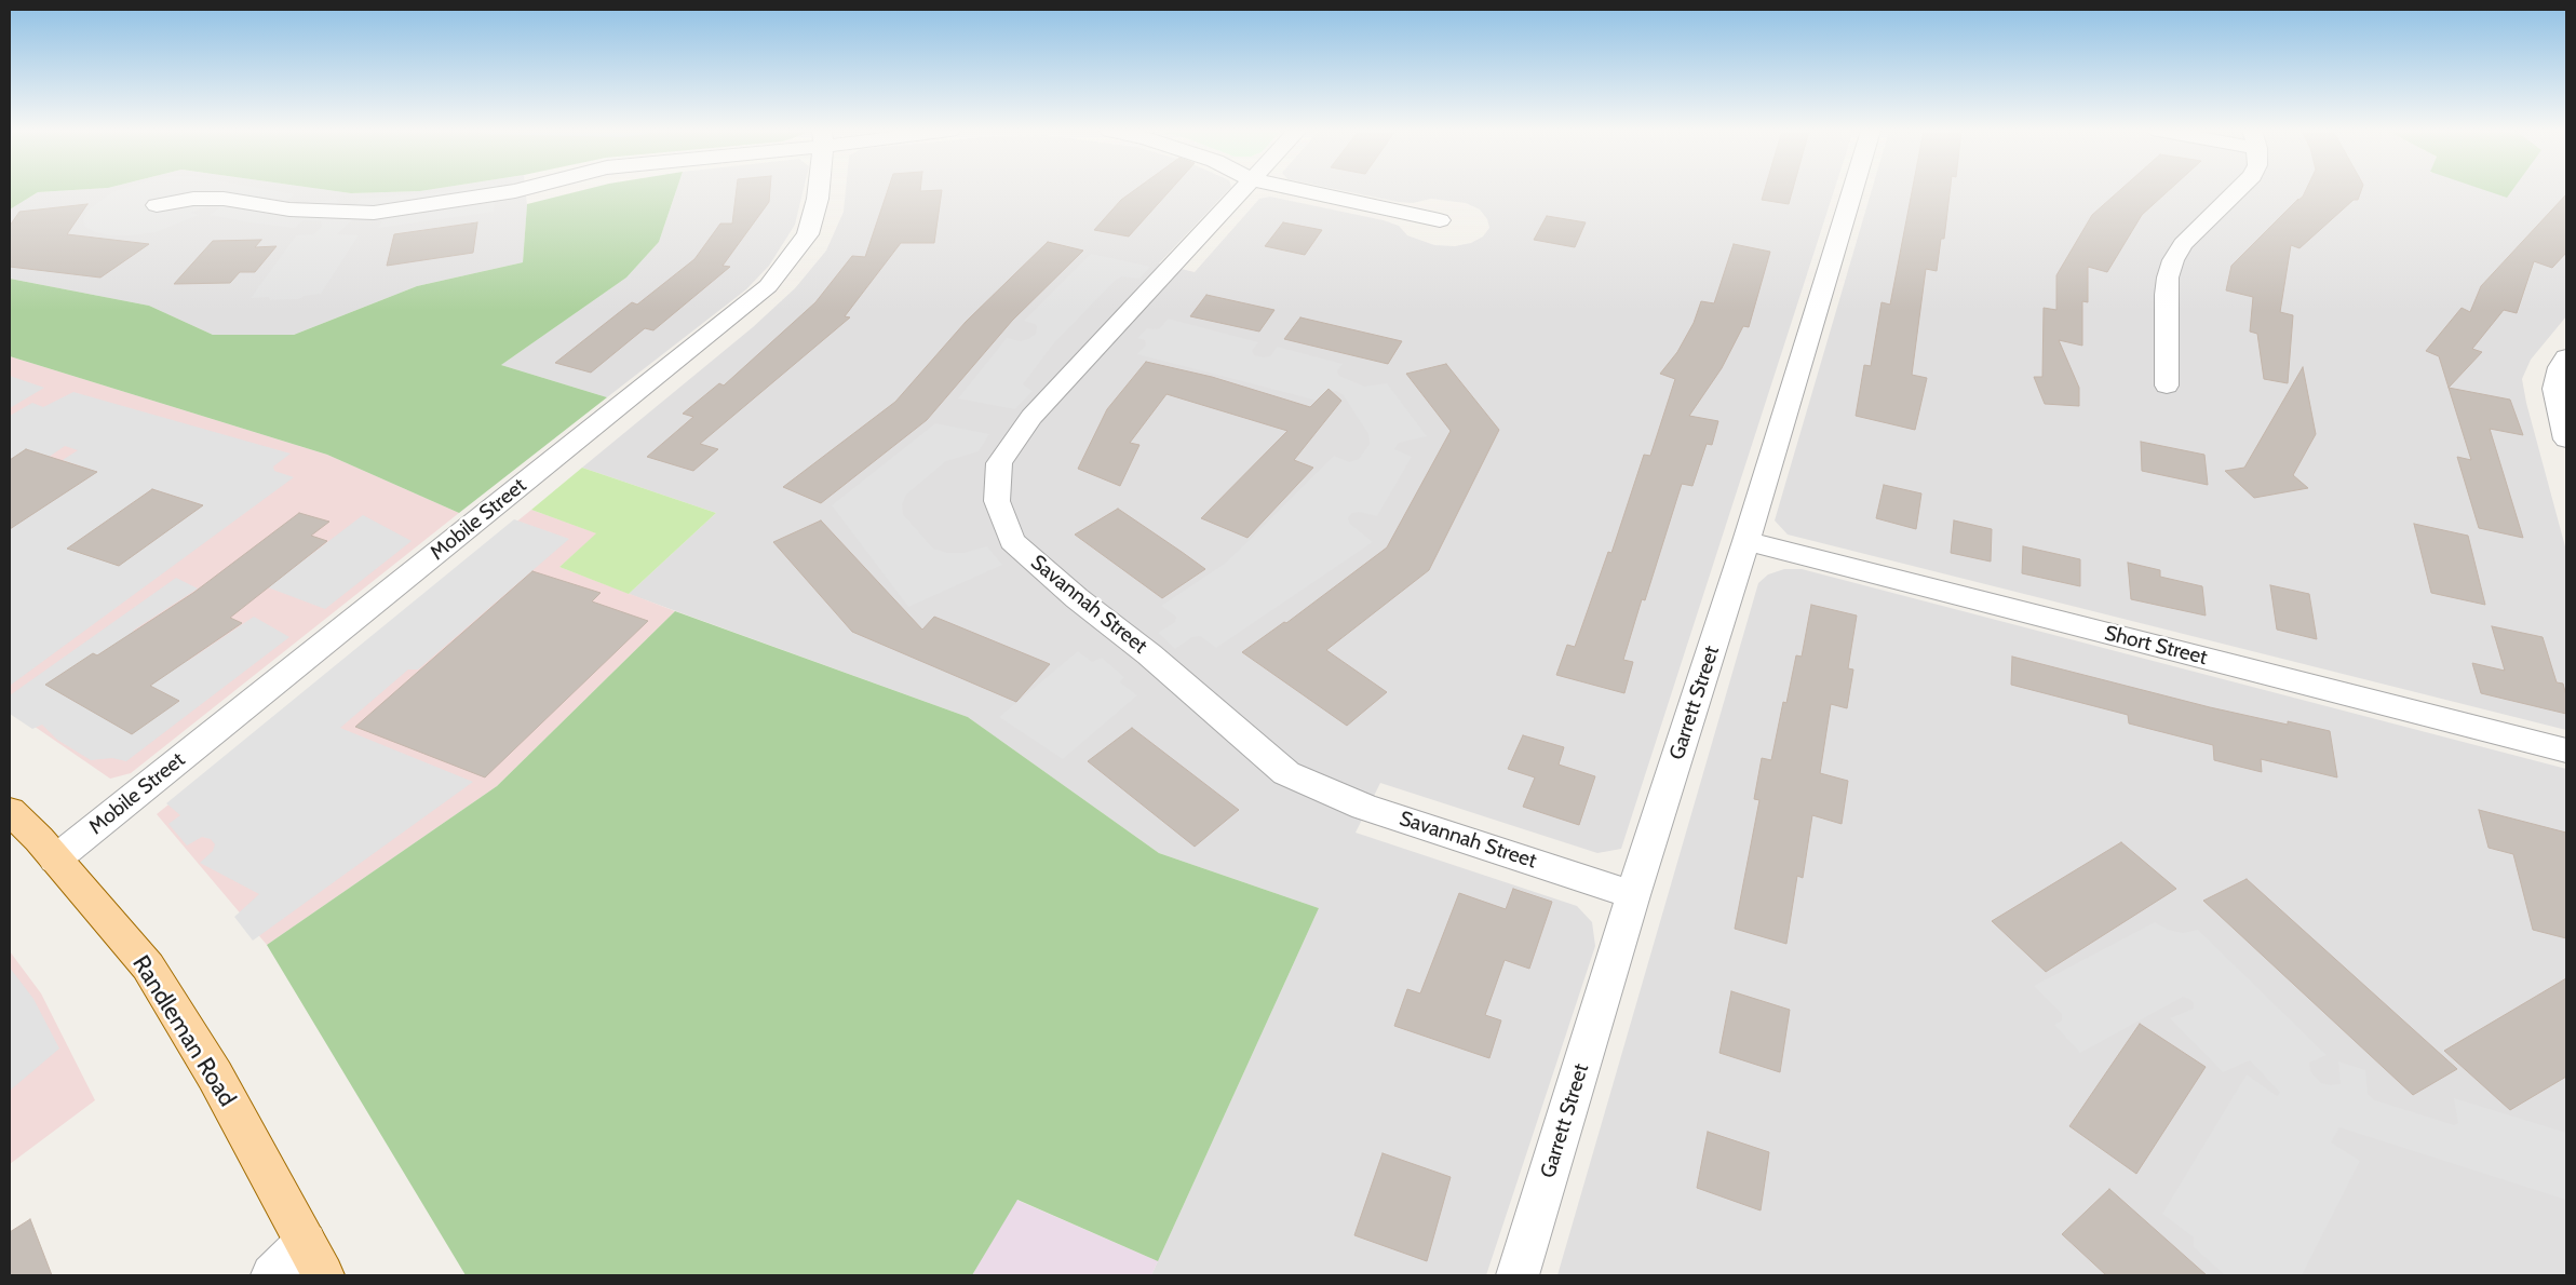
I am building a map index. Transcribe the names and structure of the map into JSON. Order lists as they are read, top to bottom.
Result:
{
  "streets": {
    "main road": ["Randleman Road"],
    "street": [
      "Mobile Street",
      "Savannah Street",
      "Short Street",
      "Garrett Street"
    ]
  },
  "crossings": [
    ["Mobile Street", "Randleman Road"],
    ["Savannah Street", "Garrett Street"],
    ["Short Street", "Garrett Street"]
  ]
}
